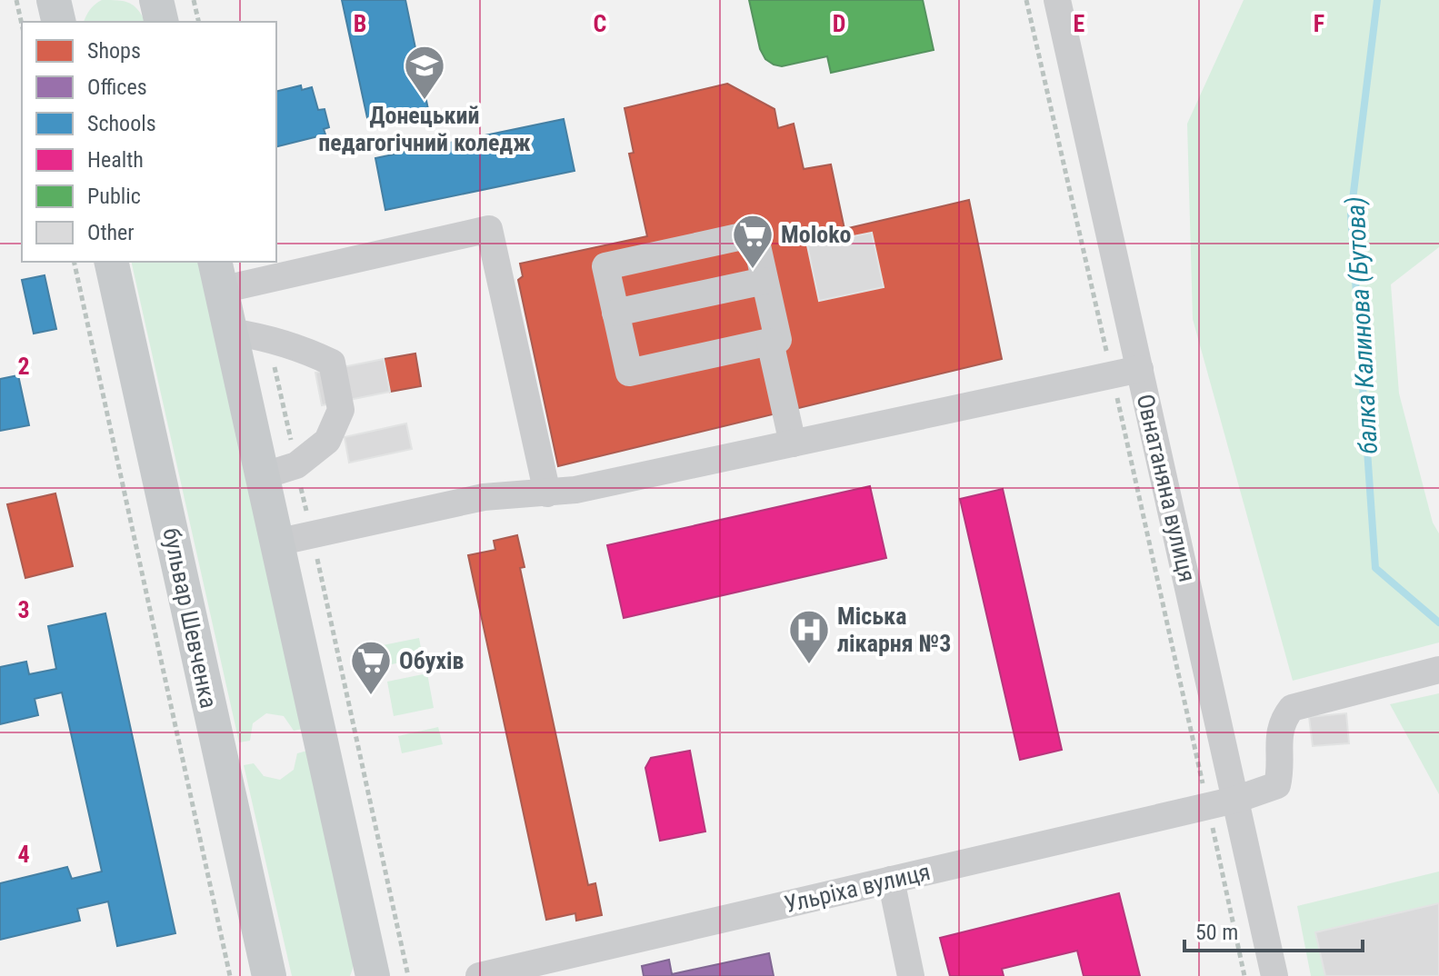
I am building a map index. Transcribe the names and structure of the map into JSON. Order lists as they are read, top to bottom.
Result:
{
  "streets": {
    "main road": ["бульвар Шевченка"],
    "street": ["Овнатаняна вулиця", "Ульріха вулиця"]
  },
  "crossings": [
    ["Овнатаняна вулиця", "Ульріха вулиця"]
  ],
  "water": ["балка Калинова (Бутова)"],
  "places": {
    "school or university": ["Донецький педагогічний коледж"],
    "supermarket": ["Moloko", "Обухів"],
    "hospital": ["Міська лікарня №3"]
  },
  "legend": [
    "Shops",
    "Offices",
    "Schools",
    "Health",
    "Public",
    "Other"
  ],
  "scale_bar": "50 m",
  "grid": {
    "columns": [
      "B",
      "C",
      "D",
      "E",
      "F"
    ],
    "rows": ["2", "3", "4"]
  }
}
